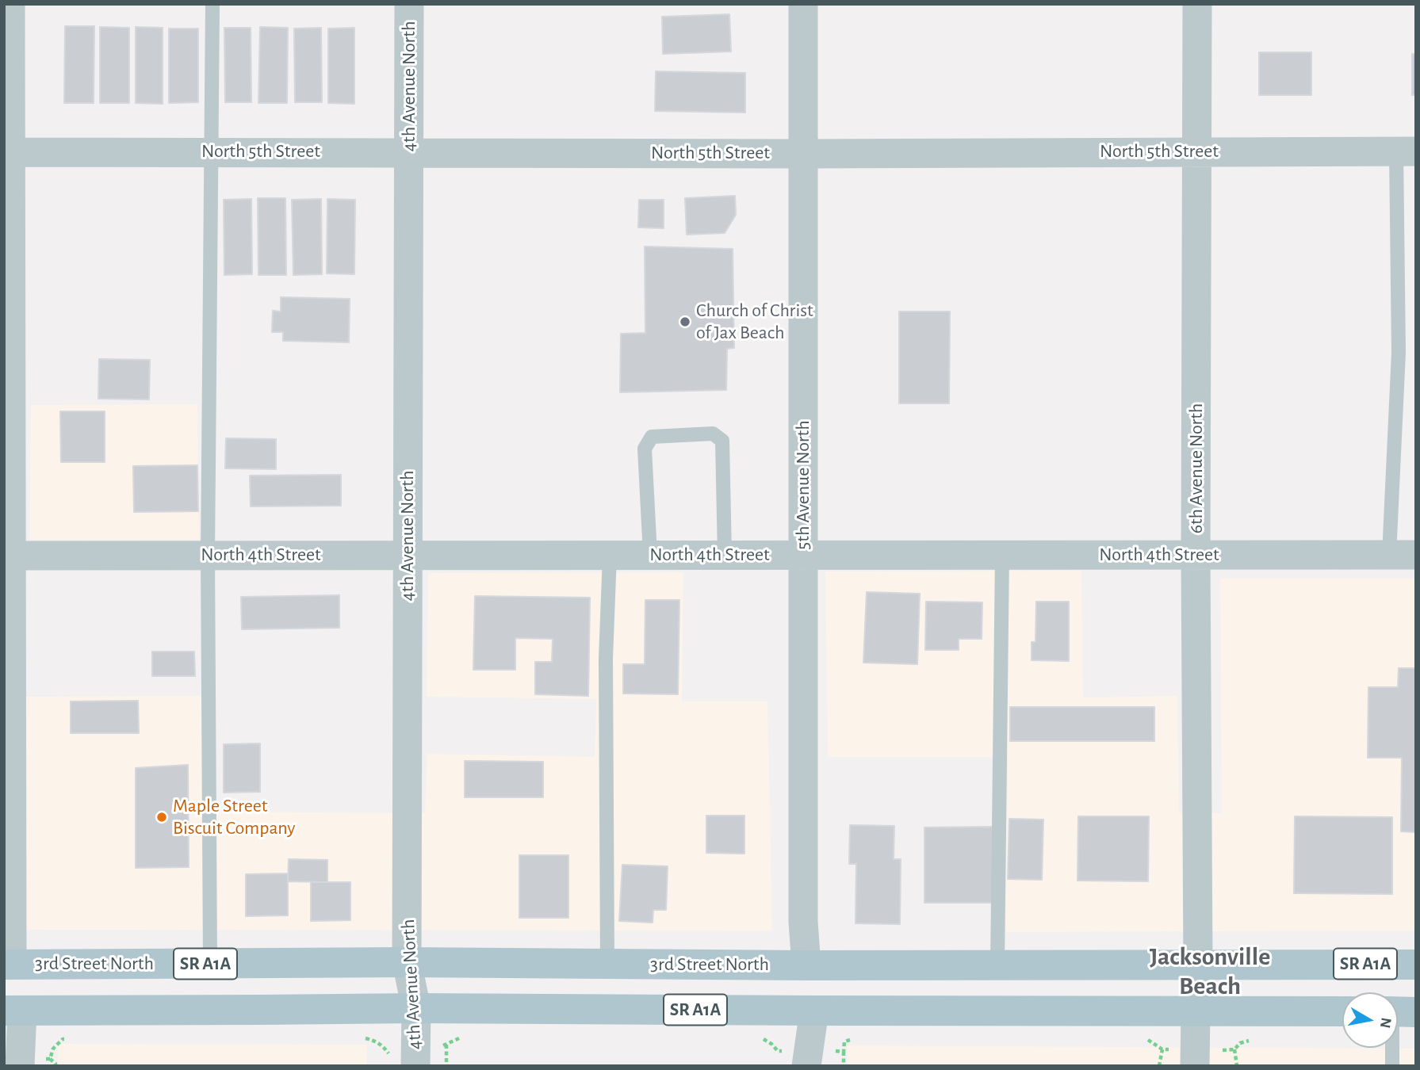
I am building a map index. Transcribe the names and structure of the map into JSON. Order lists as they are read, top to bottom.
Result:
{
  "streets": {
    "main road": ["3rd Street North", "SR A1A"],
    "street": [
      "4th Avenue North",
      "North 5th Street",
      "6th Avenue North",
      "5th Avenue North",
      "North 4th Street"
    ]
  },
  "crossings": [
    ["4th Avenue North", "North 5th Street"],
    ["4th Avenue North", "North 4th Street"],
    ["4th Avenue North", "3rd Street North"],
    ["4th Avenue North", "SR A1A"],
    ["North 5th Street", "6th Avenue North"],
    ["North 5th Street", "5th Avenue North"],
    ["6th Avenue North", "North 4th Street"],
    ["6th Avenue North", "3rd Street North"],
    ["6th Avenue North", "SR A1A"],
    ["5th Avenue North", "North 4th Street"],
    ["5th Avenue North", "3rd Street North"]
  ],
  "districts": ["Jacksonville Beach"],
  "places": ["Church of Christ of Jax Beach", "Maple Street Biscuit Company"],
  "north": "right"
}
